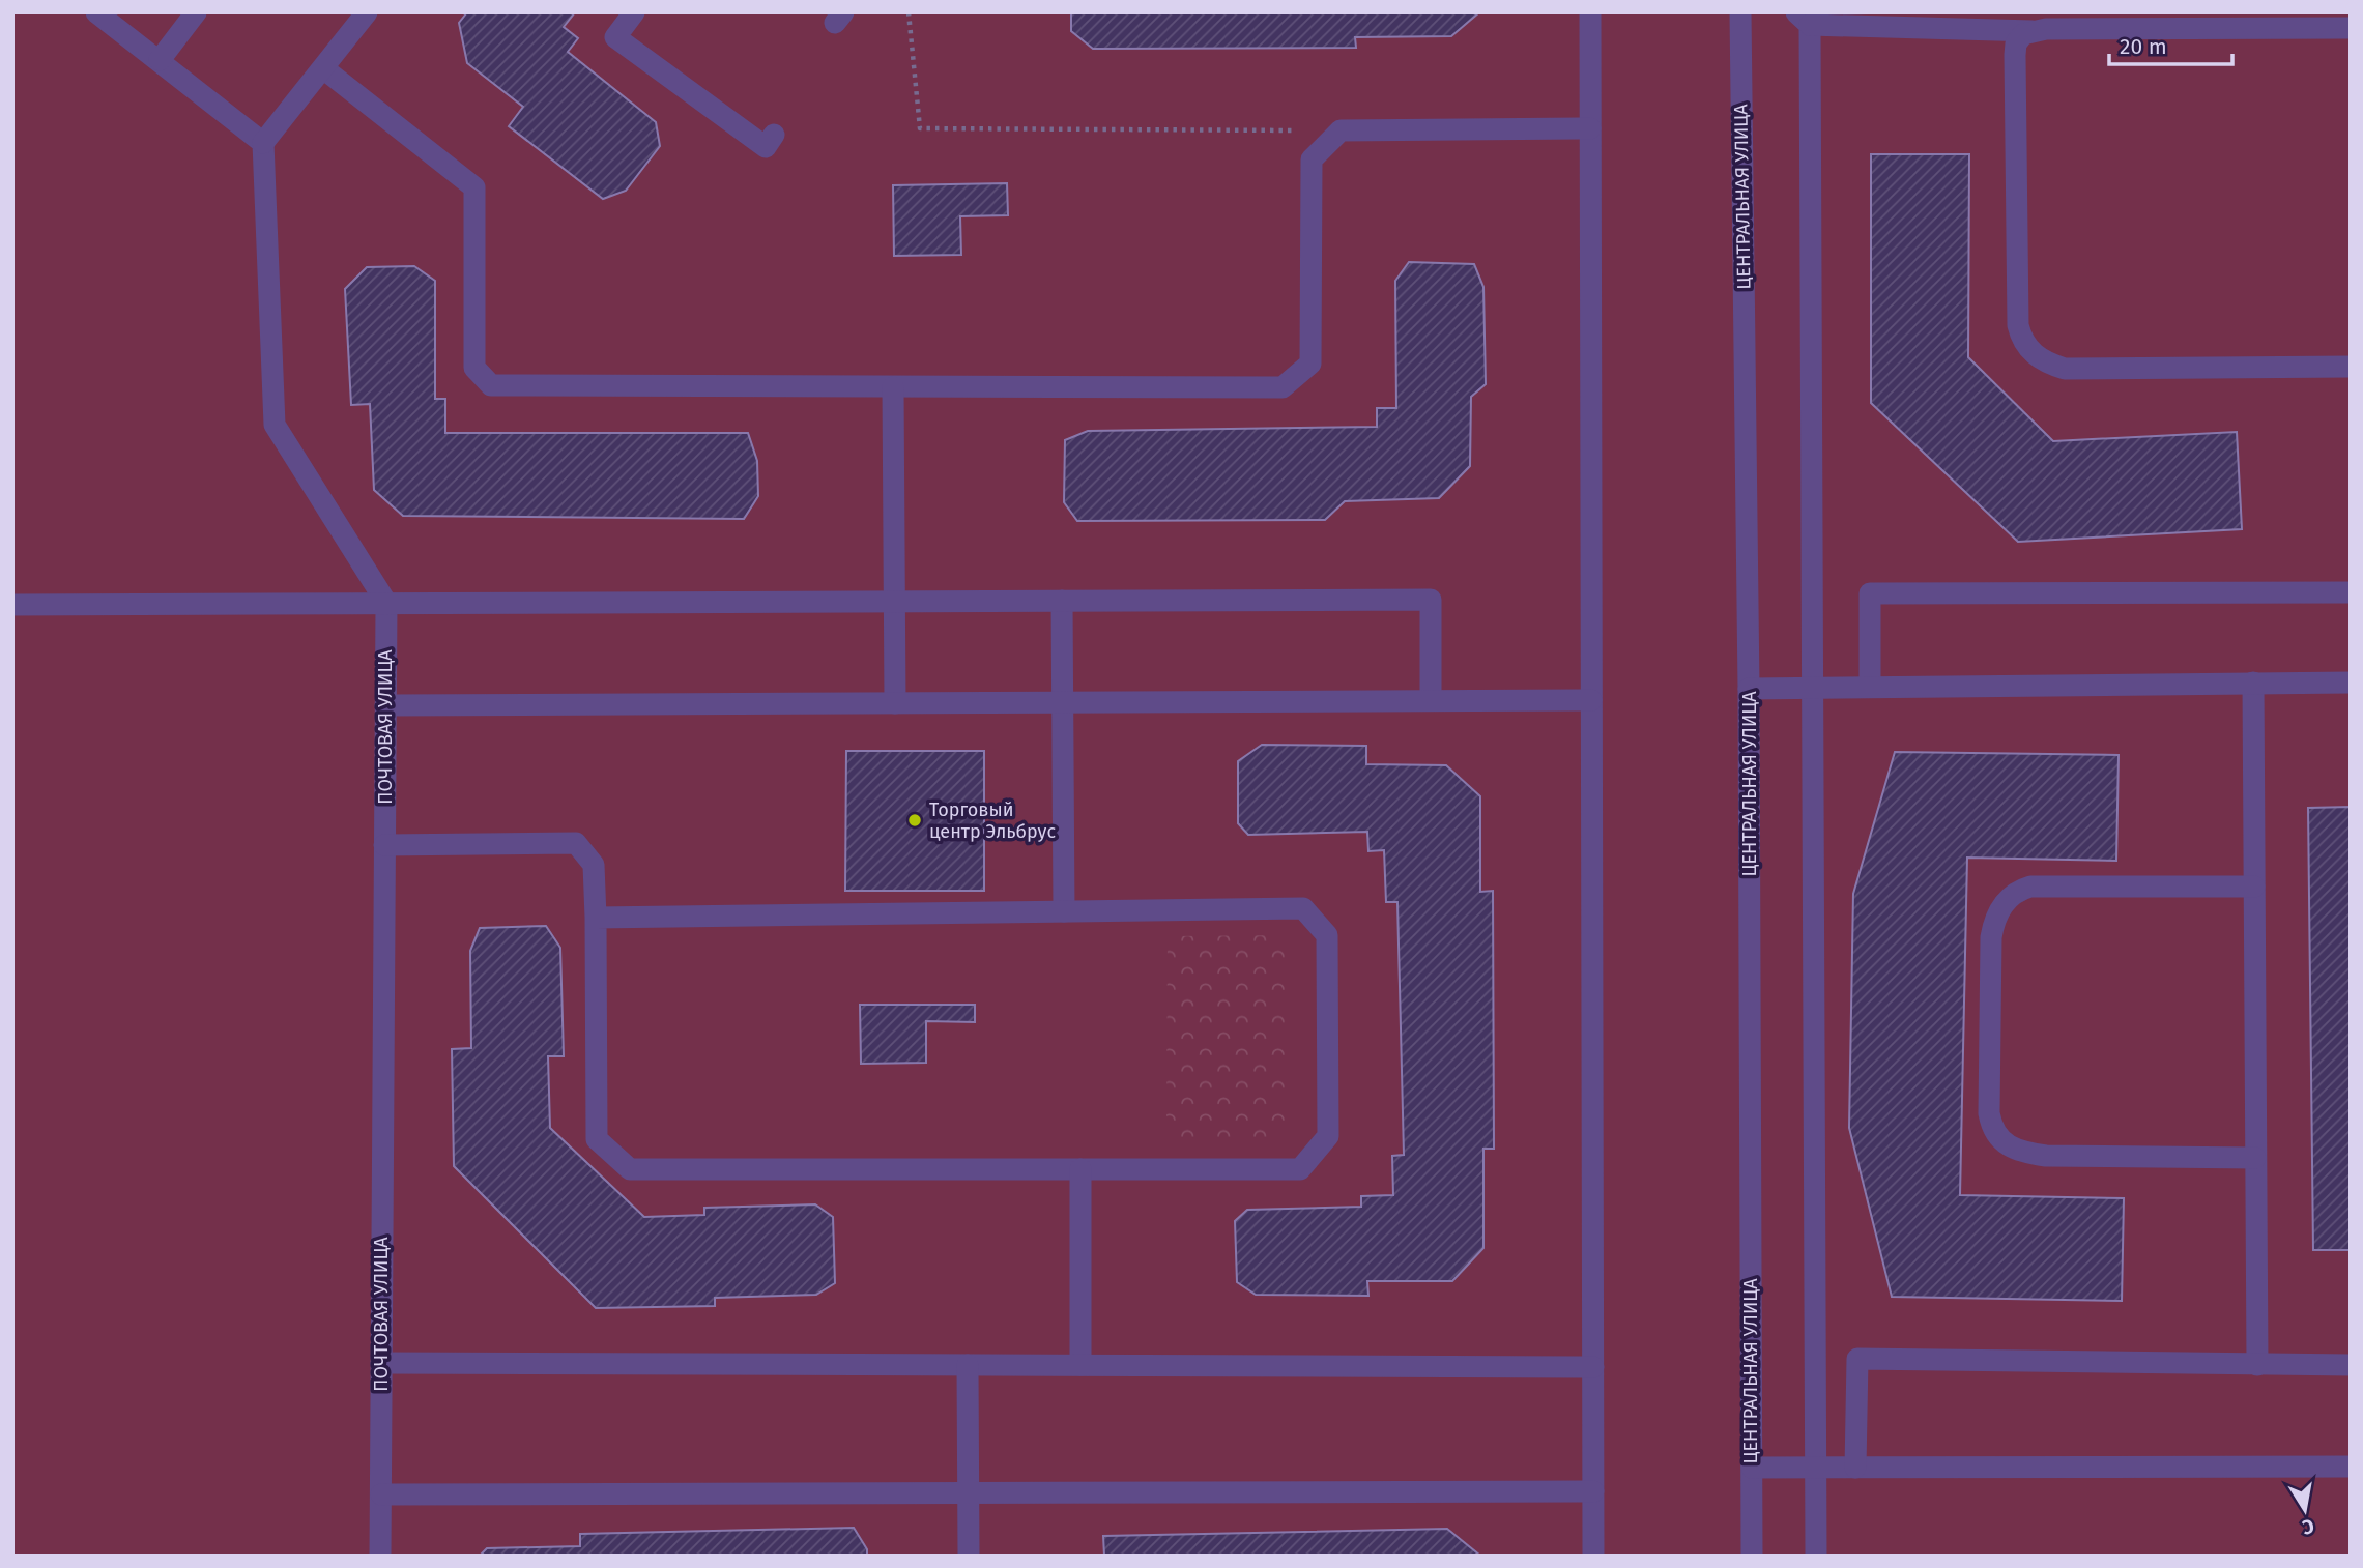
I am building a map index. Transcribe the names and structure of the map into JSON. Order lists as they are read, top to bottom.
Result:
{
  "streets": {
    "street": ["ЦЕНТРАЛЬНАЯ УЛИЦА", "ПОЧТОВАЯ УЛИЦА"]
  },
  "places": ["Торговый центр Эльбрус"],
  "scale_bar": "20 m",
  "north": "bottom"
}
